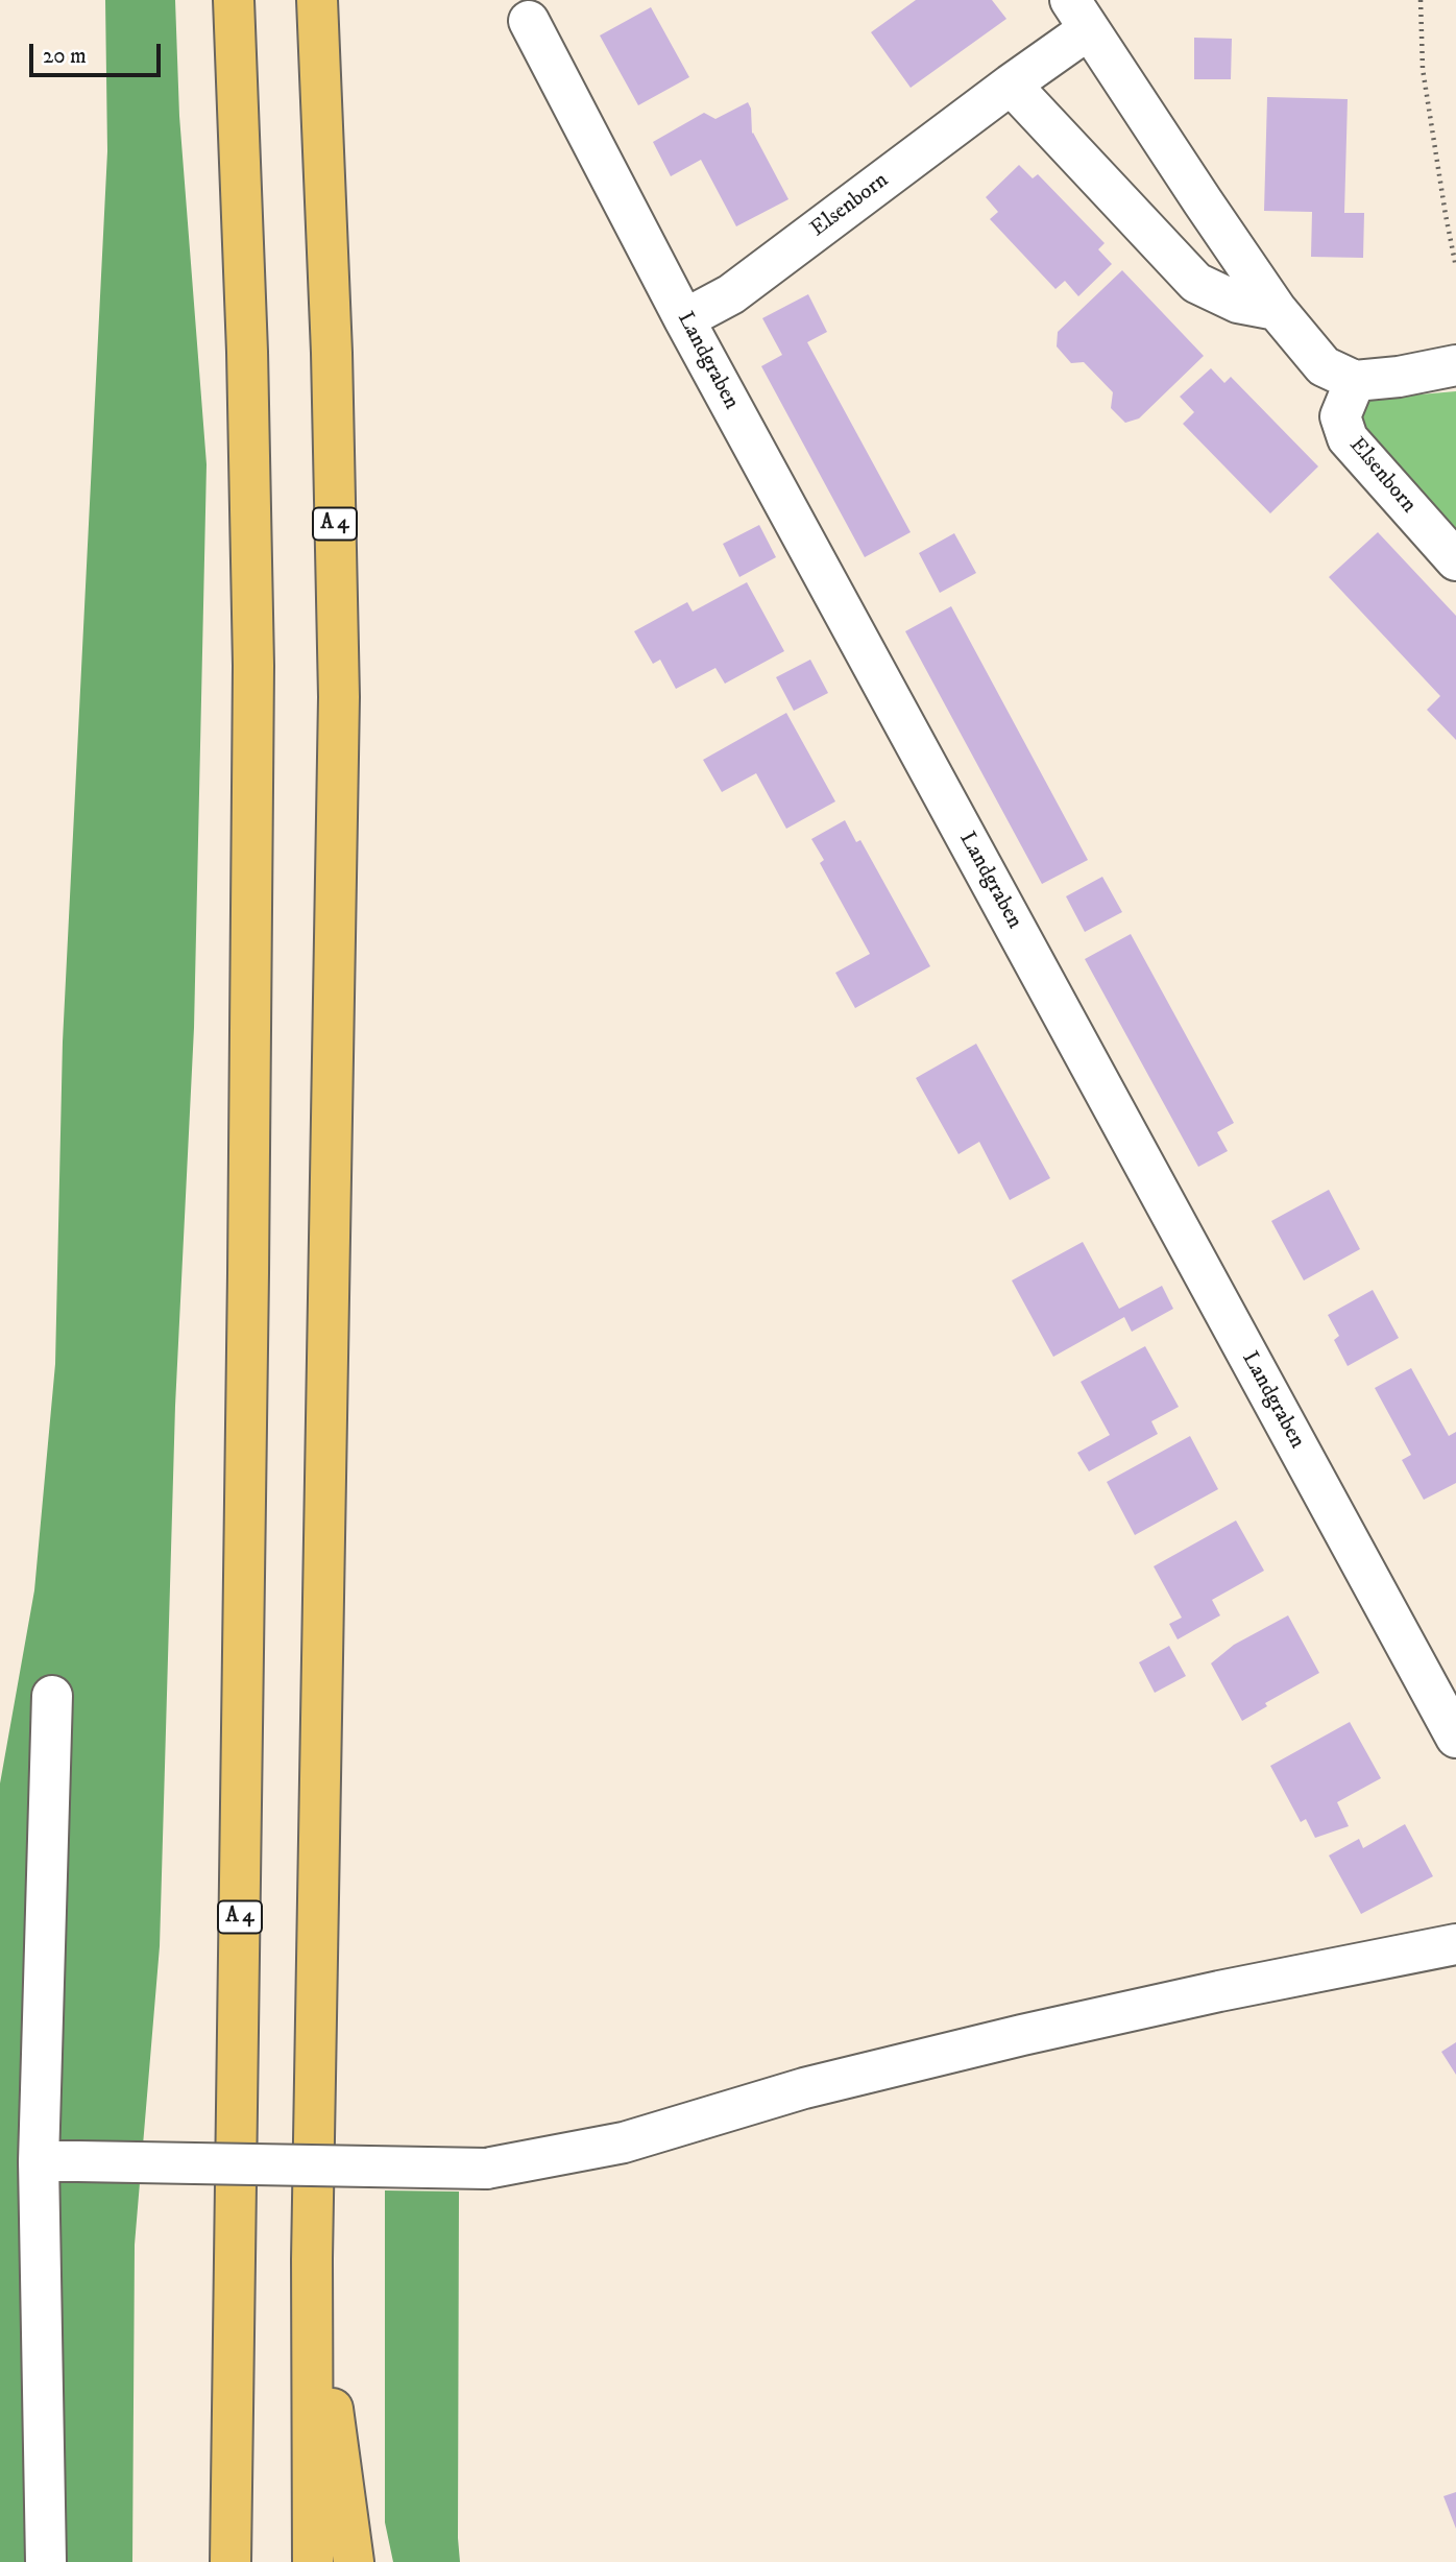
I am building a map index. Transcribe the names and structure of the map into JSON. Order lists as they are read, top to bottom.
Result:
{
  "streets": {
    "highway": ["A 4"],
    "street": ["Elsenborn", "Landgraben"]
  },
  "crossings": [
    ["Elsenborn", "Landgraben"]
  ],
  "scale_bar": "20 m"
}
